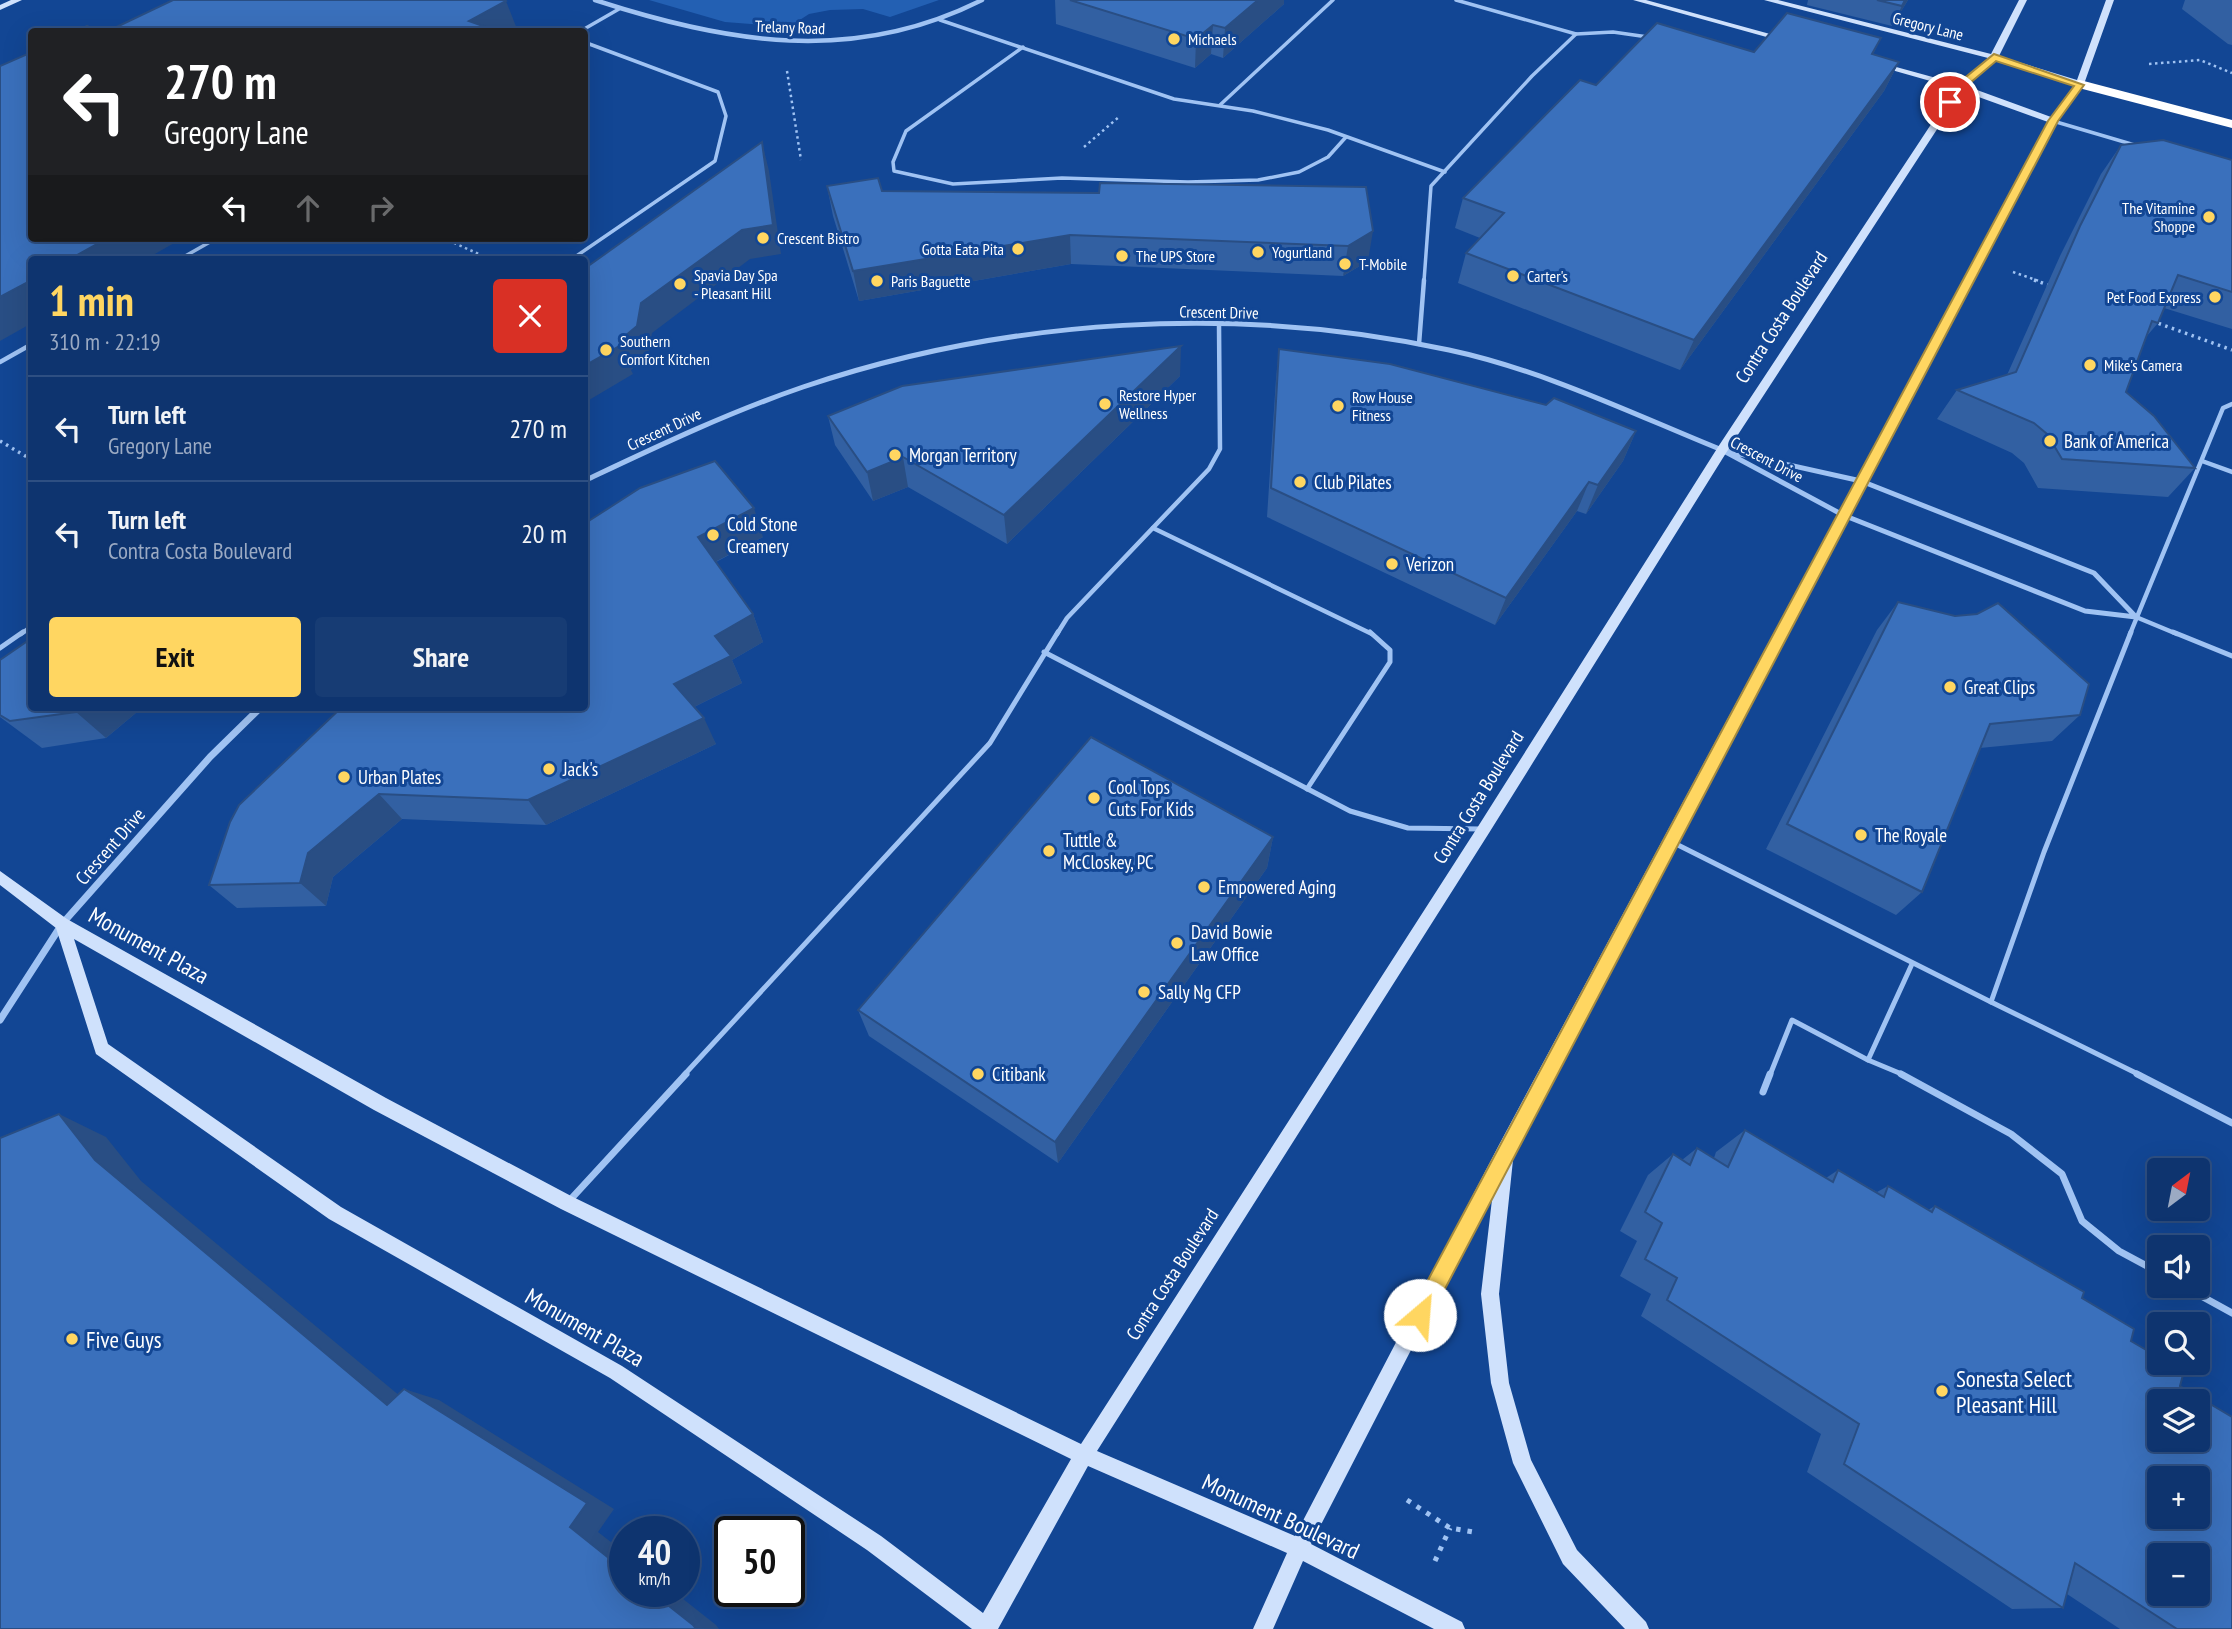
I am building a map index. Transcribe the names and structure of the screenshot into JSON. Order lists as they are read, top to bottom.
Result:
{
  "streets": {
    "main road": [
      "Gregory Lane",
      "Contra Costa Boulevard",
      "Monument Plaza",
      "Monument Boulevard"
    ],
    "street": ["Trelany Road", "Crescent Drive"]
  },
  "crossings": [
    ["Gregory Lane", "Contra Costa Boulevard"],
    ["Crescent Drive", "Contra Costa Boulevard"],
    ["Crescent Drive", "Monument Plaza"],
    ["Contra Costa Boulevard", "Monument Plaza"],
    ["Contra Costa Boulevard", "Monument Boulevard"],
    ["Monument Plaza", "Monument Boulevard"]
  ],
  "places": [
    "Michaels",
    "The Vitamine Shoppe",
    "Crescent Bistro",
    "Gotta Eata Pita",
    "Yogurtland",
    "The UPS Store",
    "T-Mobile",
    "Carter's",
    "Paris Baguette",
    "Spavia Day Spa - Pleasant Hill",
    "Pet Food Express",
    "Southern Comfort Kitchen",
    "Mike's Camera",
    "Restore Hyper Wellness",
    "Row House Fitness",
    "Bank of America",
    "Morgan Territory",
    "Club Pilates",
    "Cold Stone Creamery",
    "Verizon",
    "Great Clips",
    "Jack's",
    "Urban Plates",
    "Cool Tops Cuts For Kids",
    "The Royale",
    "Tuttle & McCloskey, PC",
    "Empowered Aging",
    "David Bowie Law Office",
    "Sally Ng CFP",
    "Citibank",
    "Five Guys",
    "Sonesta Select Pleasant Hill"
  ],
  "north": "top right",
  "page": {
    "turn": ["270 m", "Gregory Lane"],
    "heading": ["1 min", "310 m · 22:19"],
    "list": [
      {
        "name": "Turn left",
        "note": "Gregory Lane",
        "value": "270 m"
      },
      {
        "name": "Turn left",
        "note": "Contra Costa Boulevard",
        "value": "20 m"
      }
    ],
    "buttons": ["Exit", "Share"],
    "map_buttons": ["+", "−"],
    "speed": "40 km/h",
    "limit": "50"
  }
}
